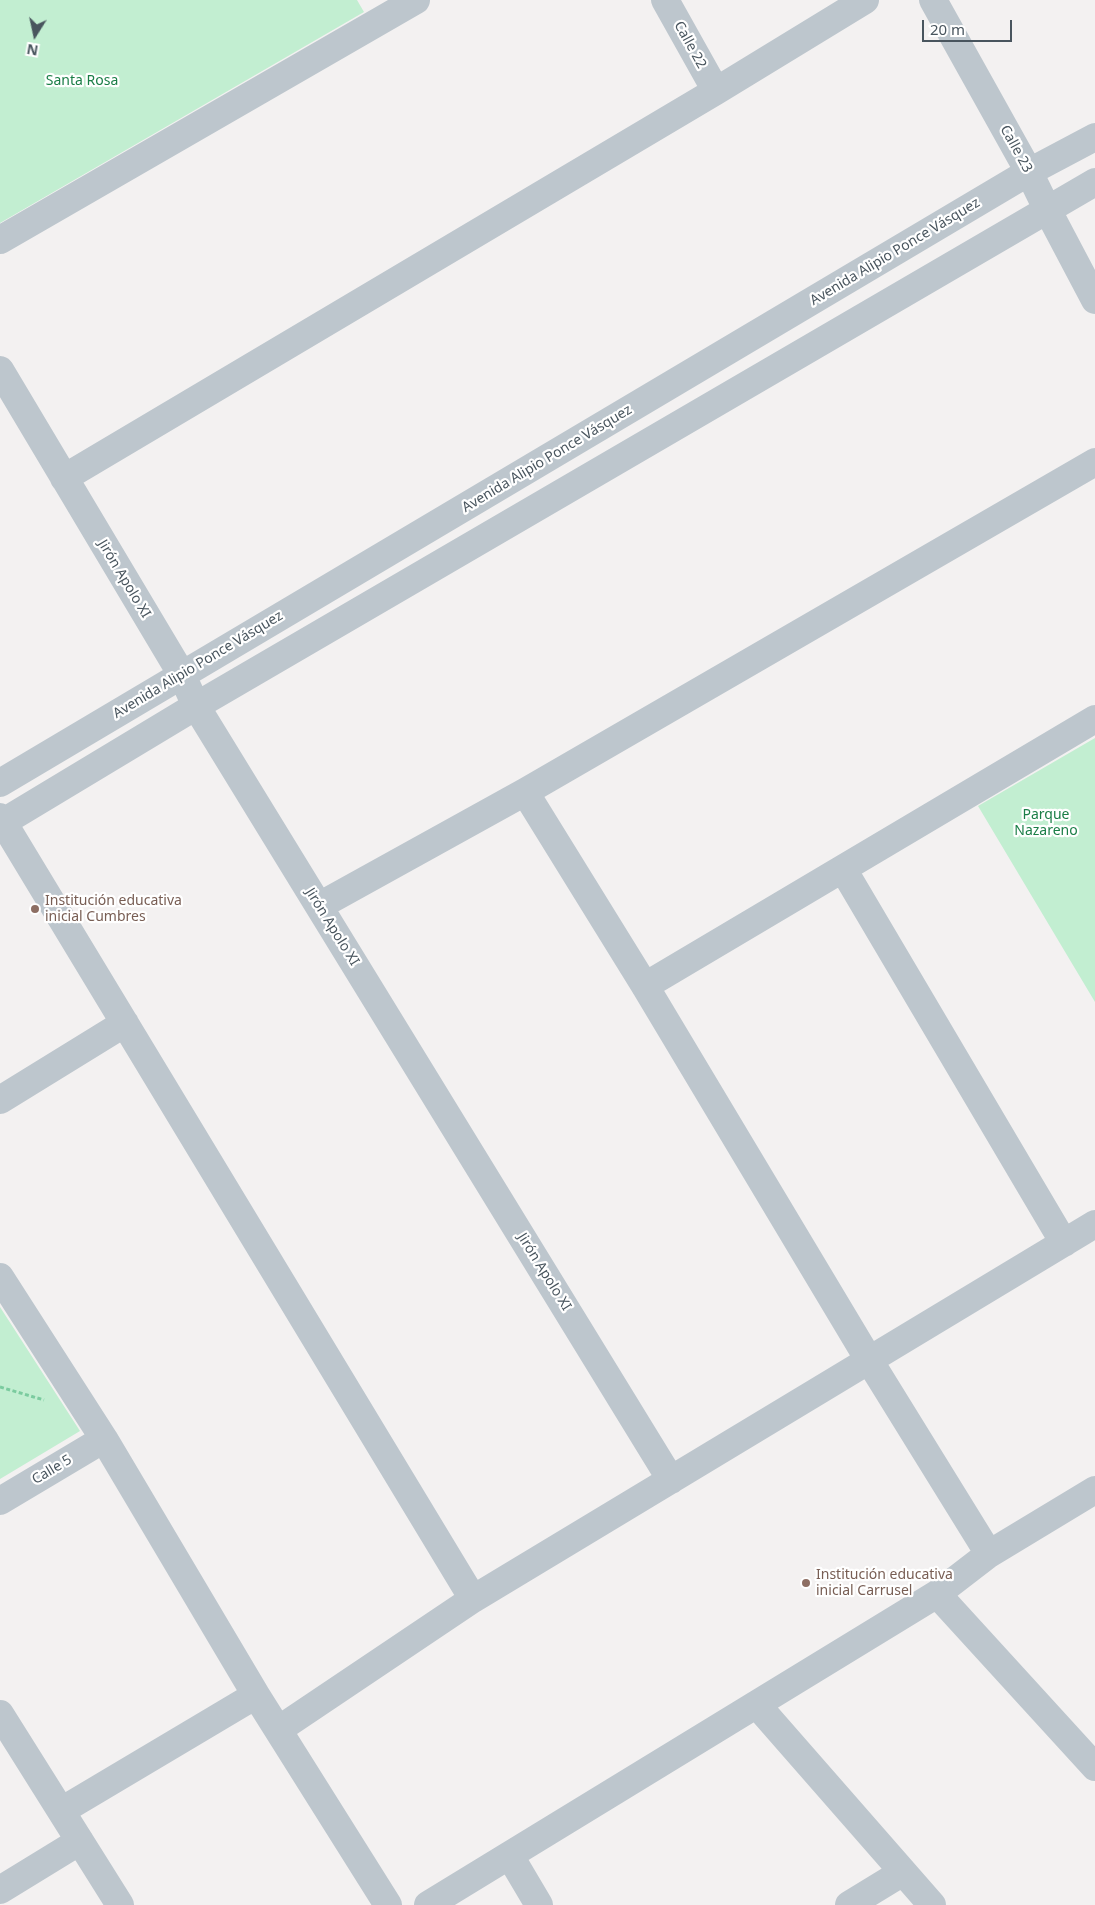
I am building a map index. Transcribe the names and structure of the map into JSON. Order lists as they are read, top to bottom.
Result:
{
  "streets": {
    "street": [
      "Calle 22",
      "Calle 23",
      "Avenida Alipio Ponce Vásquez",
      "Jirón Apolo XI",
      "Calle 5"
    ]
  },
  "crossings": [
    ["Calle 23", "Avenida Alipio Ponce Vásquez"],
    ["Avenida Alipio Ponce Vásquez", "Jirón Apolo XI"]
  ],
  "parks": ["Santa Rosa", "Parque Nazareno"],
  "places": ["Institución educativa inicial Cumbres", "Institución educativa inicial Carrusel"],
  "scale_bar": "20 m",
  "north": "bottom"
}
